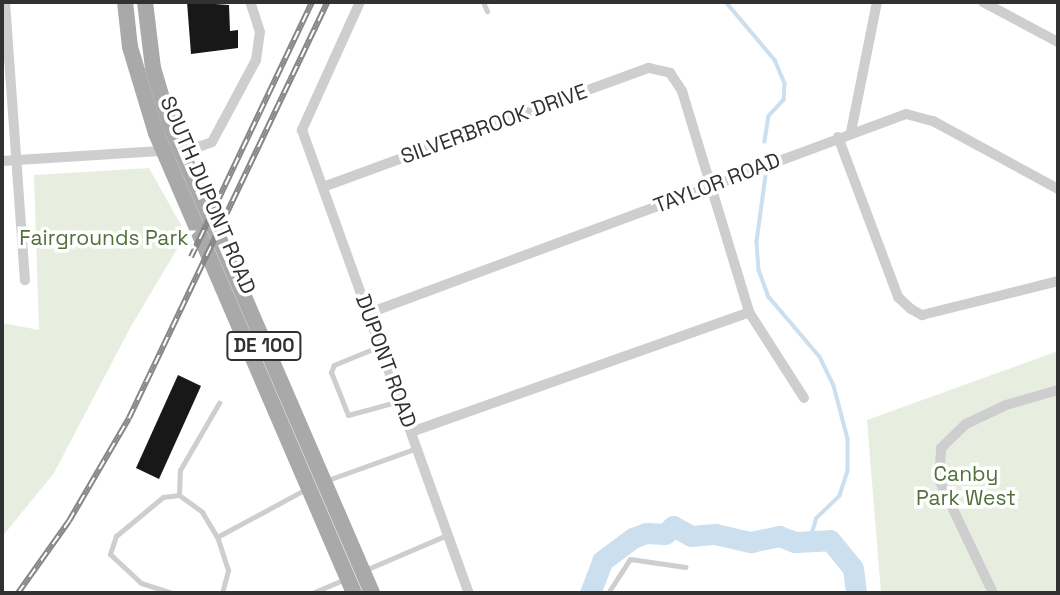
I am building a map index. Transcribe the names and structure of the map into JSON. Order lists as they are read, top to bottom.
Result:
{
  "streets": {
    "main road": ["SOUTH DUPONT ROAD", "DE 100"],
    "street": ["SILVERBROOK DRIVE", "TAYLOR ROAD", "DUPONT ROAD"]
  },
  "crossings": [
    ["SILVERBROOK DRIVE", "TAYLOR ROAD"],
    ["SILVERBROOK DRIVE", "DUPONT ROAD"],
    ["TAYLOR ROAD", "DUPONT ROAD"]
  ],
  "parks": ["Fairgrounds Park", "Canby Park West"]
}
